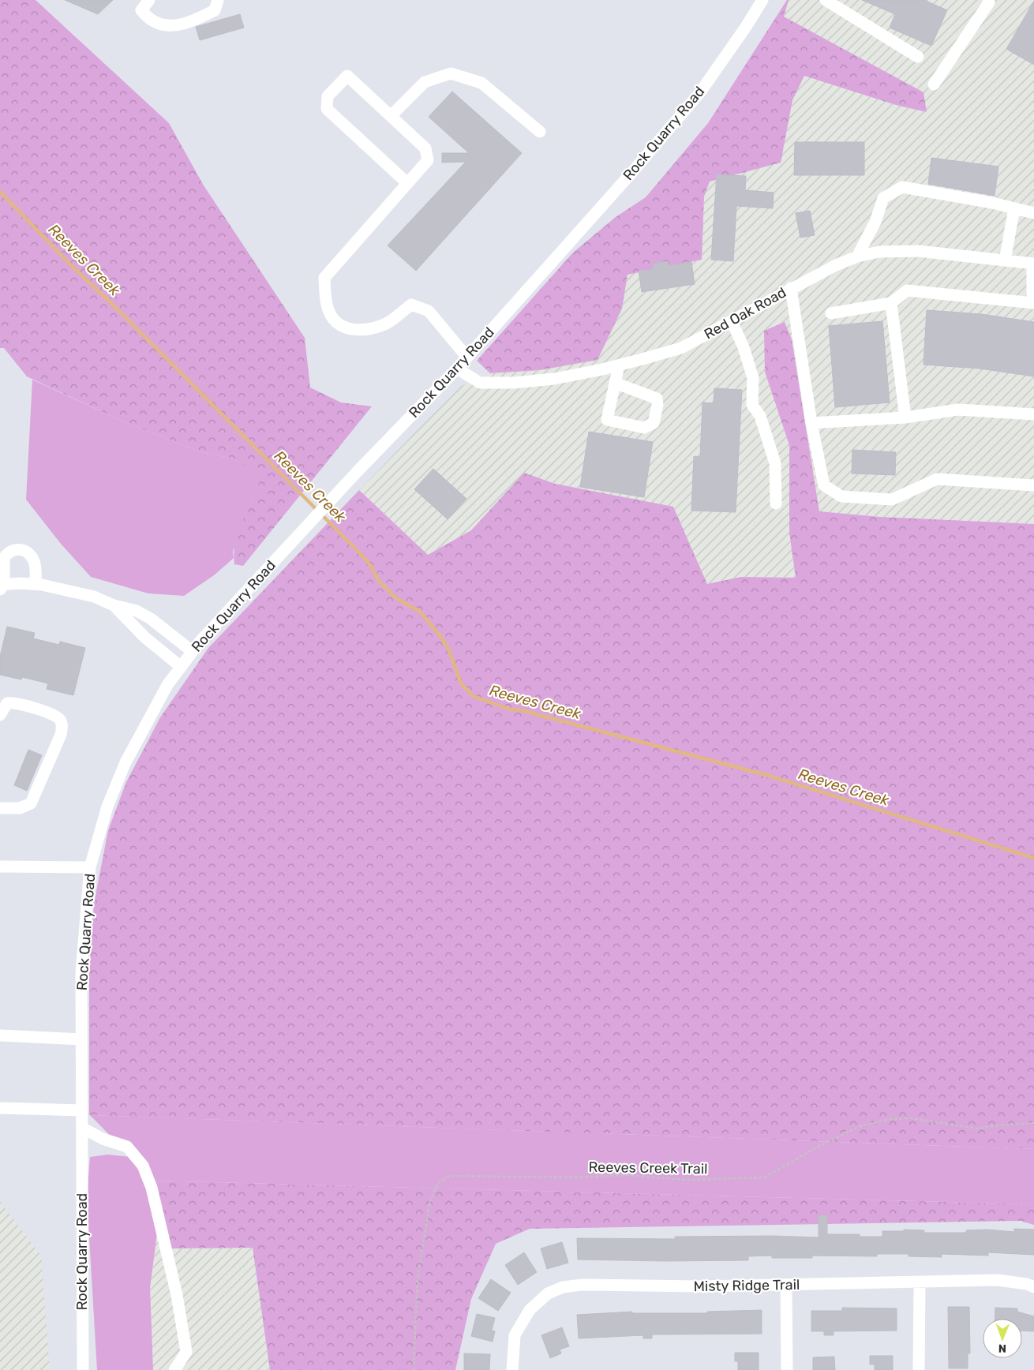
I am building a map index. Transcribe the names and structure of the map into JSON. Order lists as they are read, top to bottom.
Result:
{
  "streets": {
    "street": ["Rock Quarry Road", "Red Oak Road", "Misty Ridge Trail"],
    "path": ["Reeves Creek Trail"]
  },
  "crossings": [
    ["Rock Quarry Road", "Red Oak Road"]
  ],
  "water": ["Reeves Creek"],
  "north": "bottom"
}
